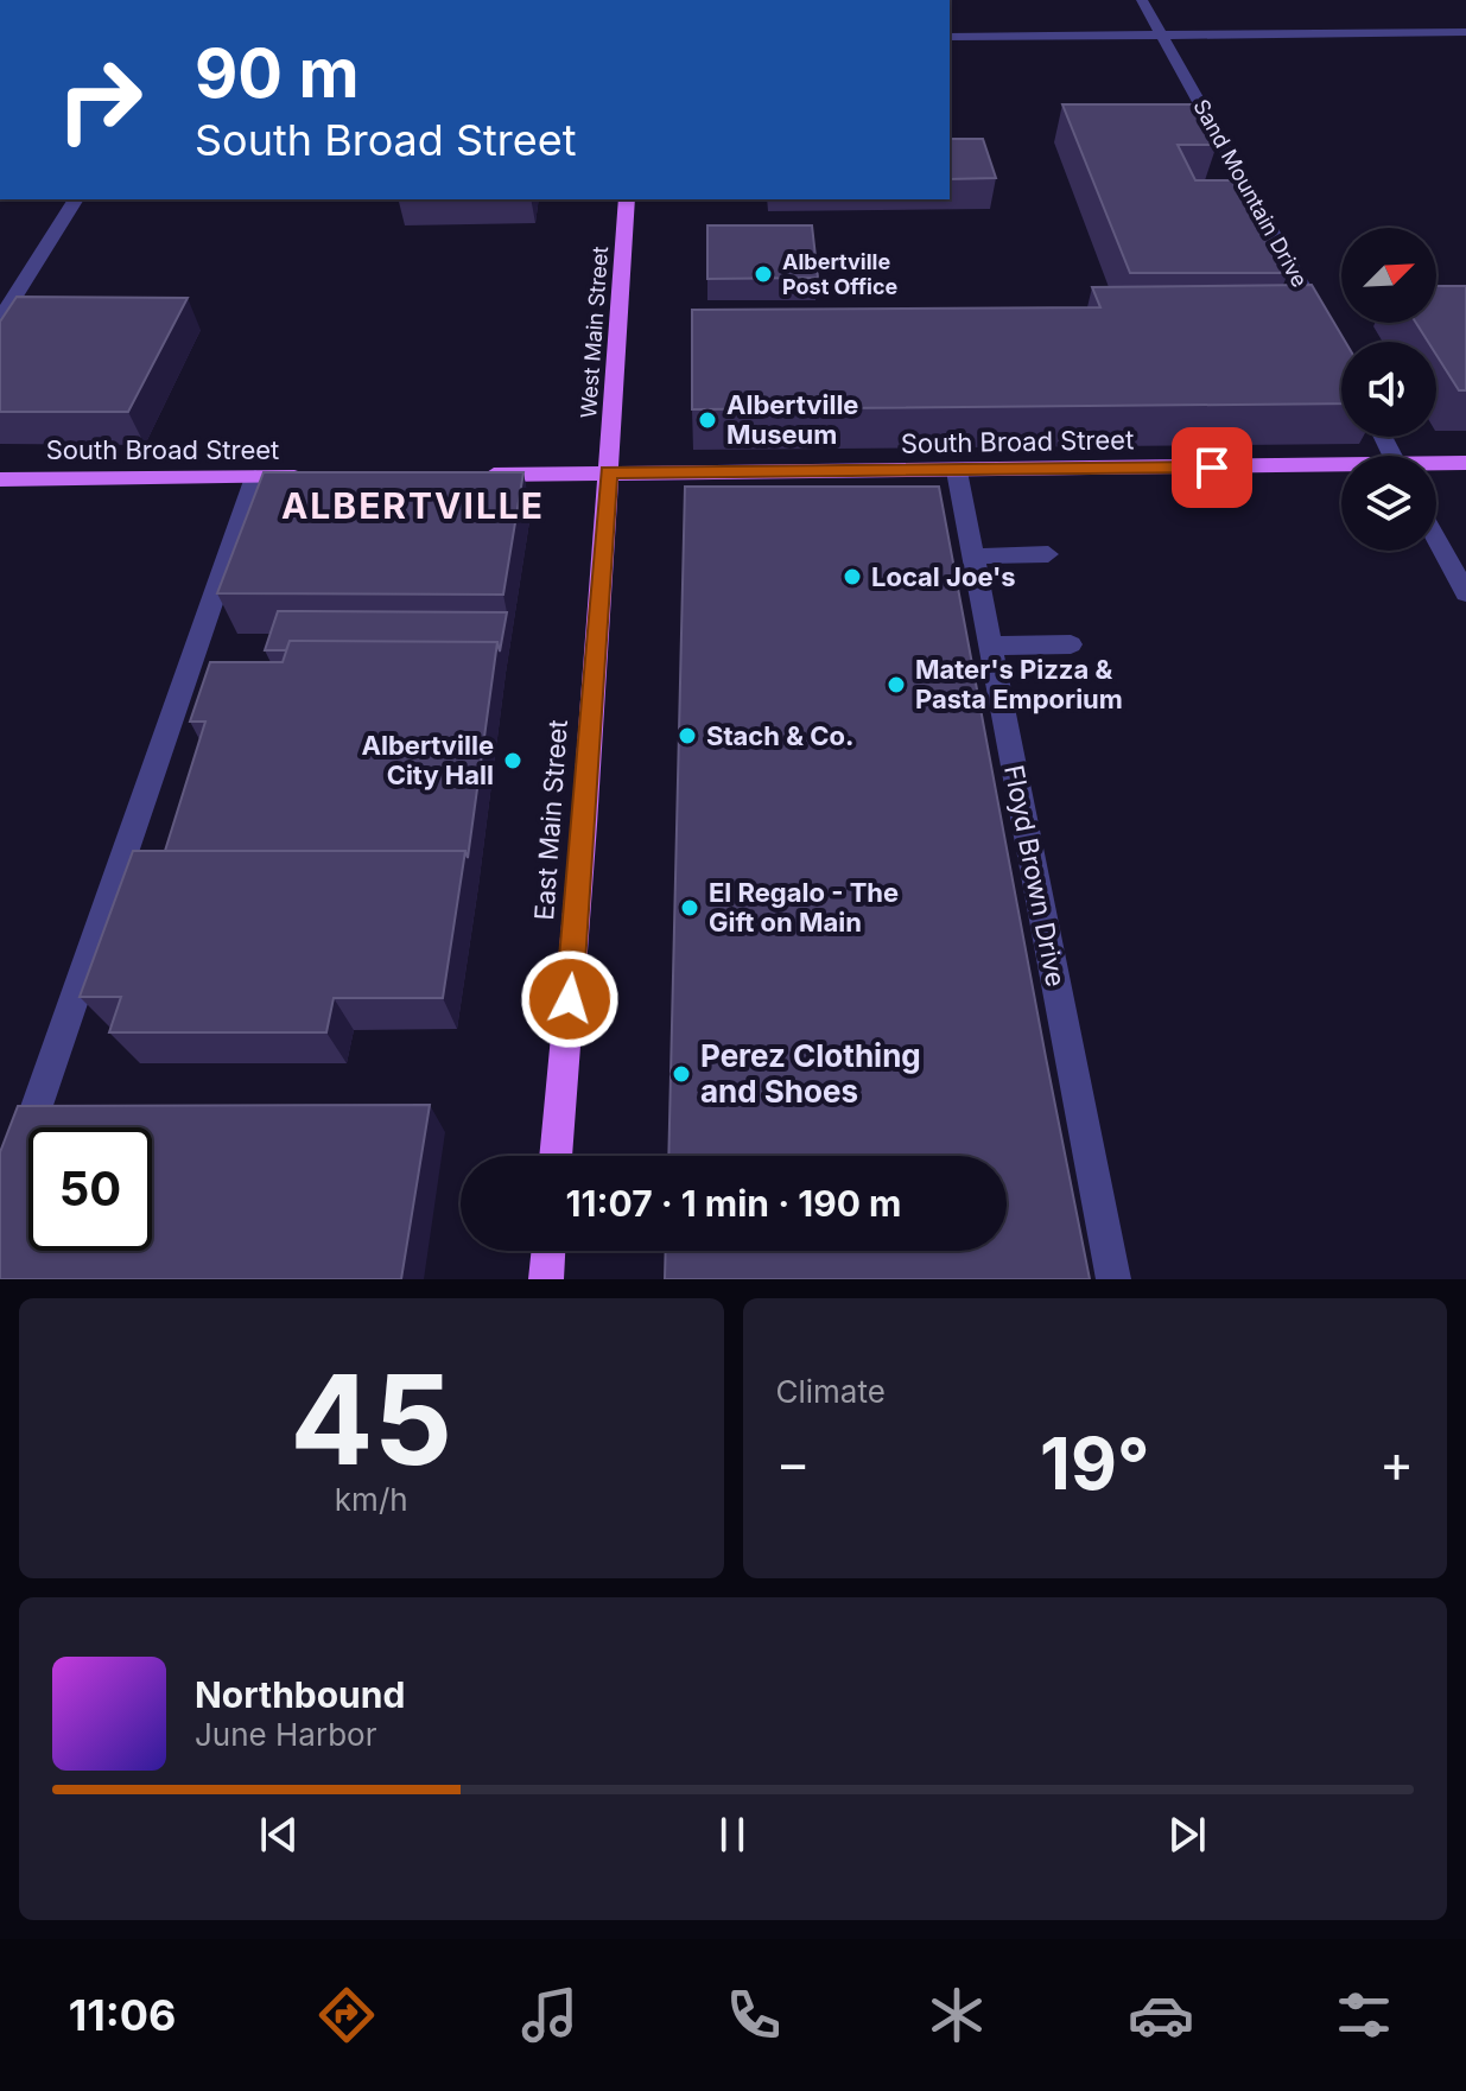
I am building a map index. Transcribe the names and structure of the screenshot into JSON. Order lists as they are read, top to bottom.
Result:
{
  "streets": {
    "main road": ["West Main Street", "South Broad Street", "East Main Street"],
    "street": ["Sand Mountain Drive", "Floyd Brown Drive"]
  },
  "crossings": [
    ["West Main Street", "South Broad Street"],
    ["West Main Street", "East Main Street"],
    ["South Broad Street", "East Main Street"],
    ["South Broad Street", "Floyd Brown Drive"]
  ],
  "districts": ["ALBERTVILLE"],
  "places": [
    "Albertville Post Office",
    "Albertville Museum",
    "Local Joe's",
    "Mater's Pizza & Pasta Emporium",
    "Stach & Co.",
    "Albertville City Hall",
    "El Regalo - The Gift on Main",
    "Perez Clothing and Shoes"
  ],
  "north": "top right",
  "page": {
    "turn": ["90 m", "South Broad Street"],
    "limit": "50",
    "trip": "11:07 · 1 min · 190 m",
    "tile": [
      ["45", "km/h"],
      "Climate"
    ],
    "heat": ["−", "19°", "+"],
    "song": ["Northbound", "June Harbor"],
    "tabs": "11:06"
  }
}
